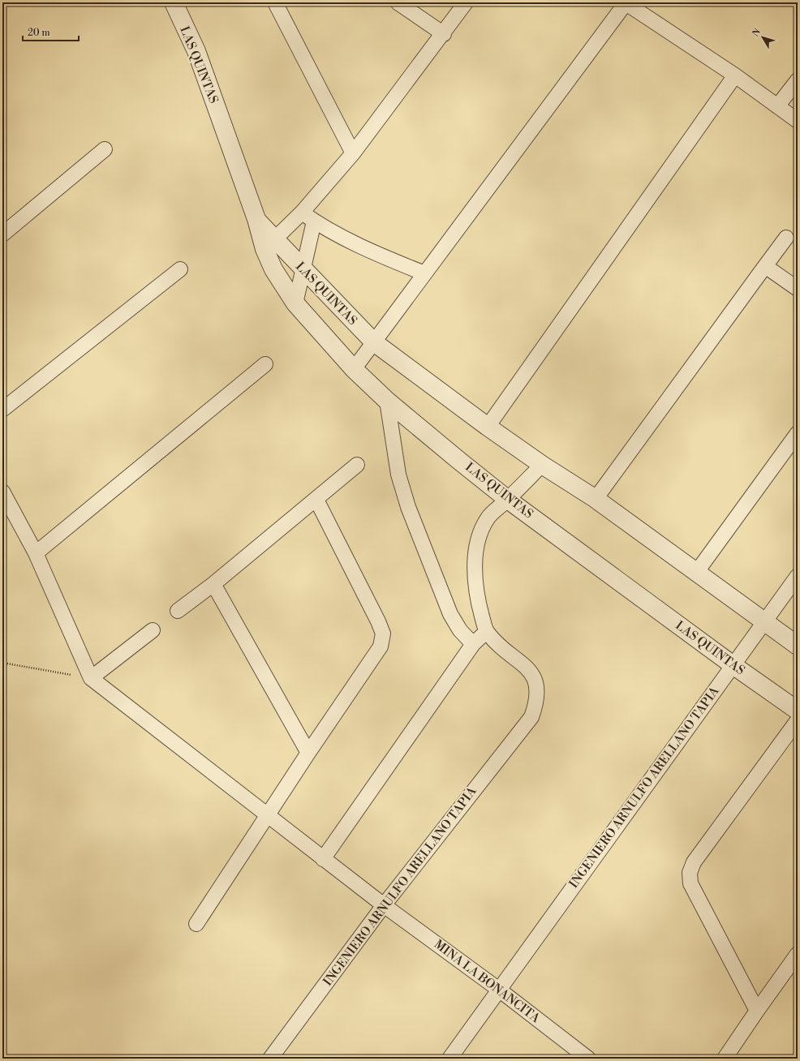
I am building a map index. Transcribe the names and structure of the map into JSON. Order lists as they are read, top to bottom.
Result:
{
  "streets": {
    "street": ["LAS QUINTAS", "INGENIERO ARNULFO ARELLANO TAPIA", "MINA LA BONANCITA"]
  },
  "crossings": [
    ["LAS QUINTAS", "INGENIERO ARNULFO ARELLANO TAPIA"],
    ["INGENIERO ARNULFO ARELLANO TAPIA", "MINA LA BONANCITA"]
  ],
  "scale_bar": "20 m",
  "north": "top left"
}
